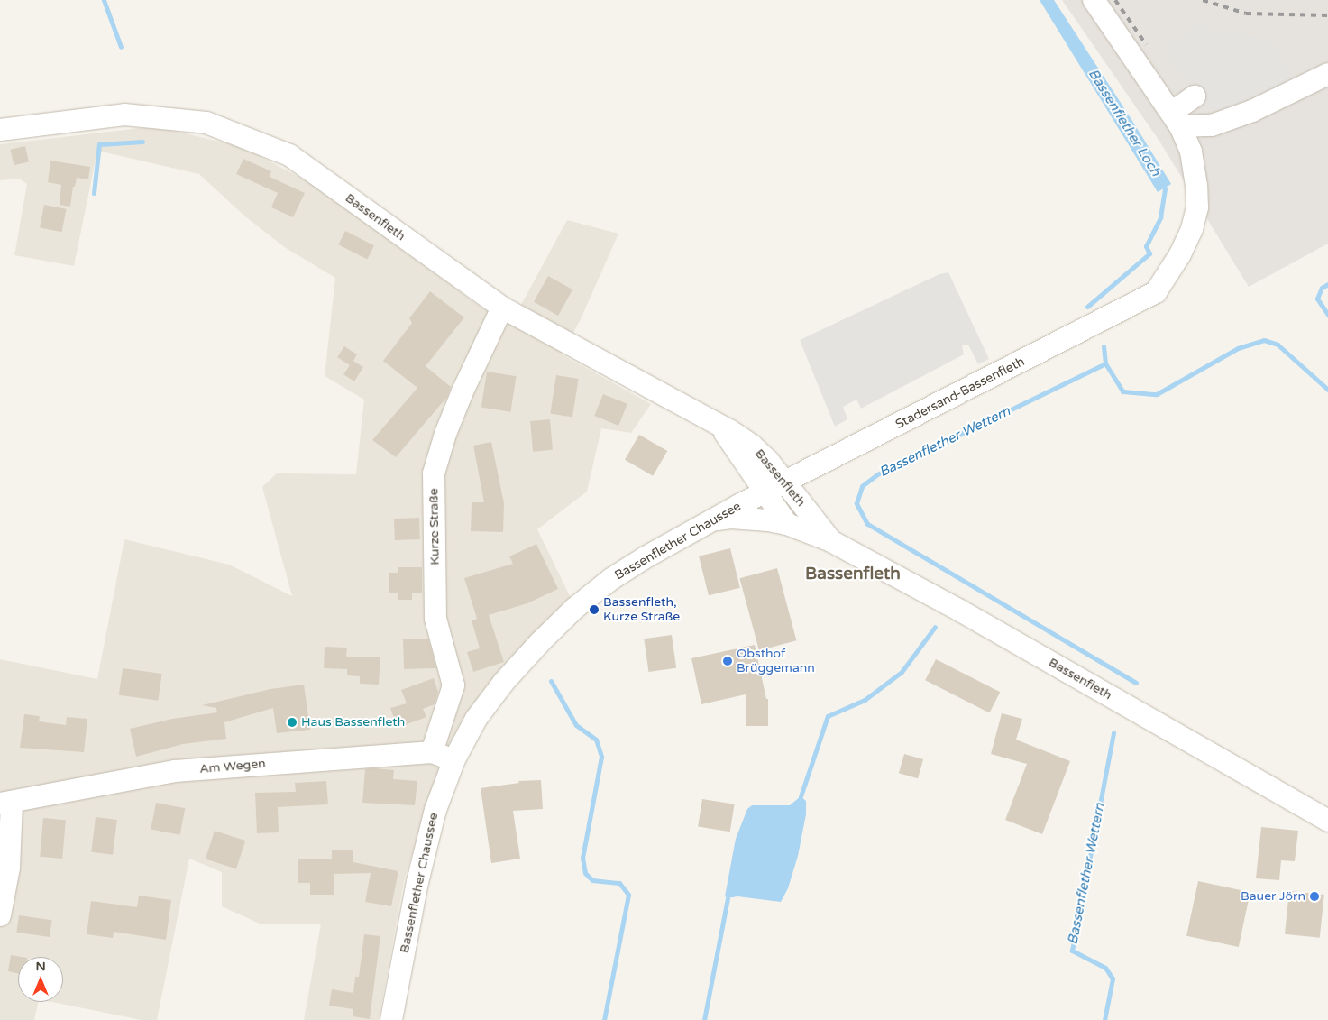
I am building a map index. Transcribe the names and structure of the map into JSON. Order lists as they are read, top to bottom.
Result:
{
  "streets": {
    "street": [
      "Bassenfleth",
      "Stadersand-Bassenfleth",
      "Kurze Straße",
      "Bassenflether Chaussee",
      "Am Wegen"
    ]
  },
  "crossings": [
    ["Bassenfleth", "Stadersand-Bassenfleth"],
    ["Bassenfleth", "Kurze Straße"],
    ["Bassenfleth", "Bassenflether Chaussee"],
    ["Stadersand-Bassenfleth", "Bassenflether Chaussee"],
    ["Kurze Straße", "Am Wegen"],
    ["Bassenflether Chaussee", "Am Wegen"]
  ],
  "districts": ["Bassenfleth"],
  "water": ["Bassenflether Loch", "Bassenflether Wettern"],
  "places": [
    "Bassenfleth, Kurze Straße",
    "Obsthof Brüggemann",
    "Haus Bassenfleth",
    "Bauer Jörn"
  ],
  "north": "top"
}
